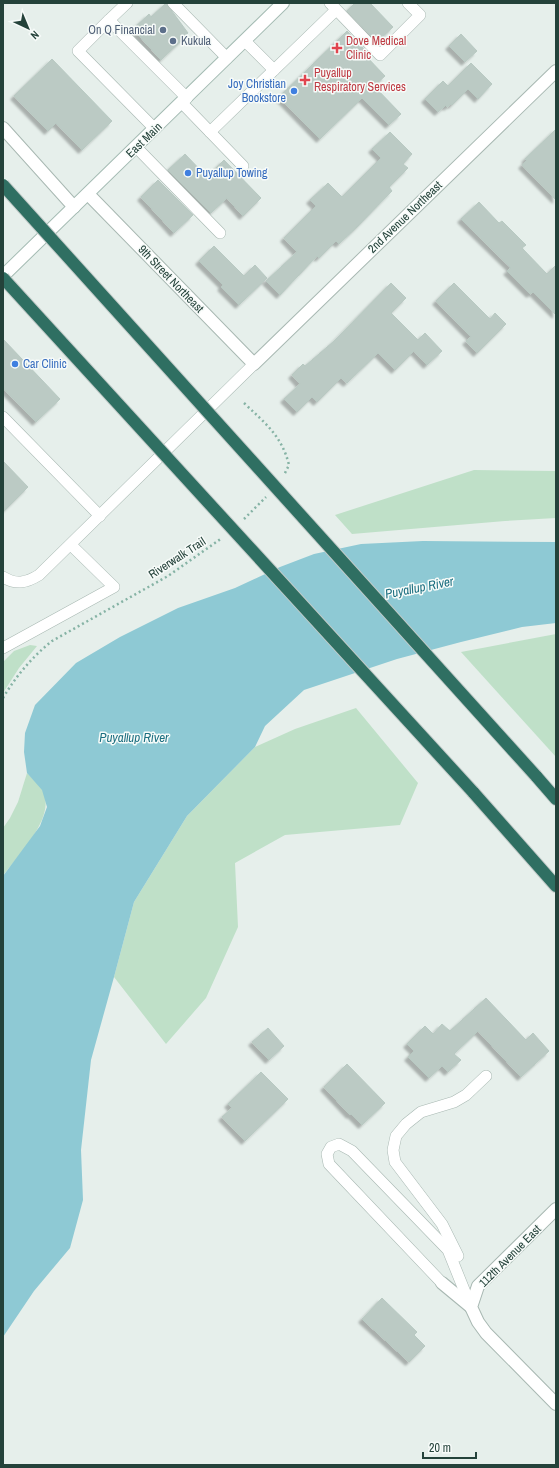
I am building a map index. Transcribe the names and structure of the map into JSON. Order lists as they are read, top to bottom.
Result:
{
  "streets": {
    "street": [
      "East Main",
      "2nd Avenue Northeast",
      "9th Street Northeast",
      "112th Avenue East"
    ],
    "path": ["Riverwalk Trail"]
  },
  "crossings": [
    ["East Main", "9th Street Northeast"],
    ["2nd Avenue Northeast", "9th Street Northeast"]
  ],
  "water": ["Puyallup River"],
  "places": {
    "other": [
      "On Q Financial",
      "Kukula",
      "Joy Christian Bookstore",
      "Puyallup Towing",
      "Car Clinic"
    ],
    "health": ["Dove Medical Clinic", "Puyallup Respiratory Services"]
  },
  "scale_bar": "20 m",
  "north": "bottom right"
}
